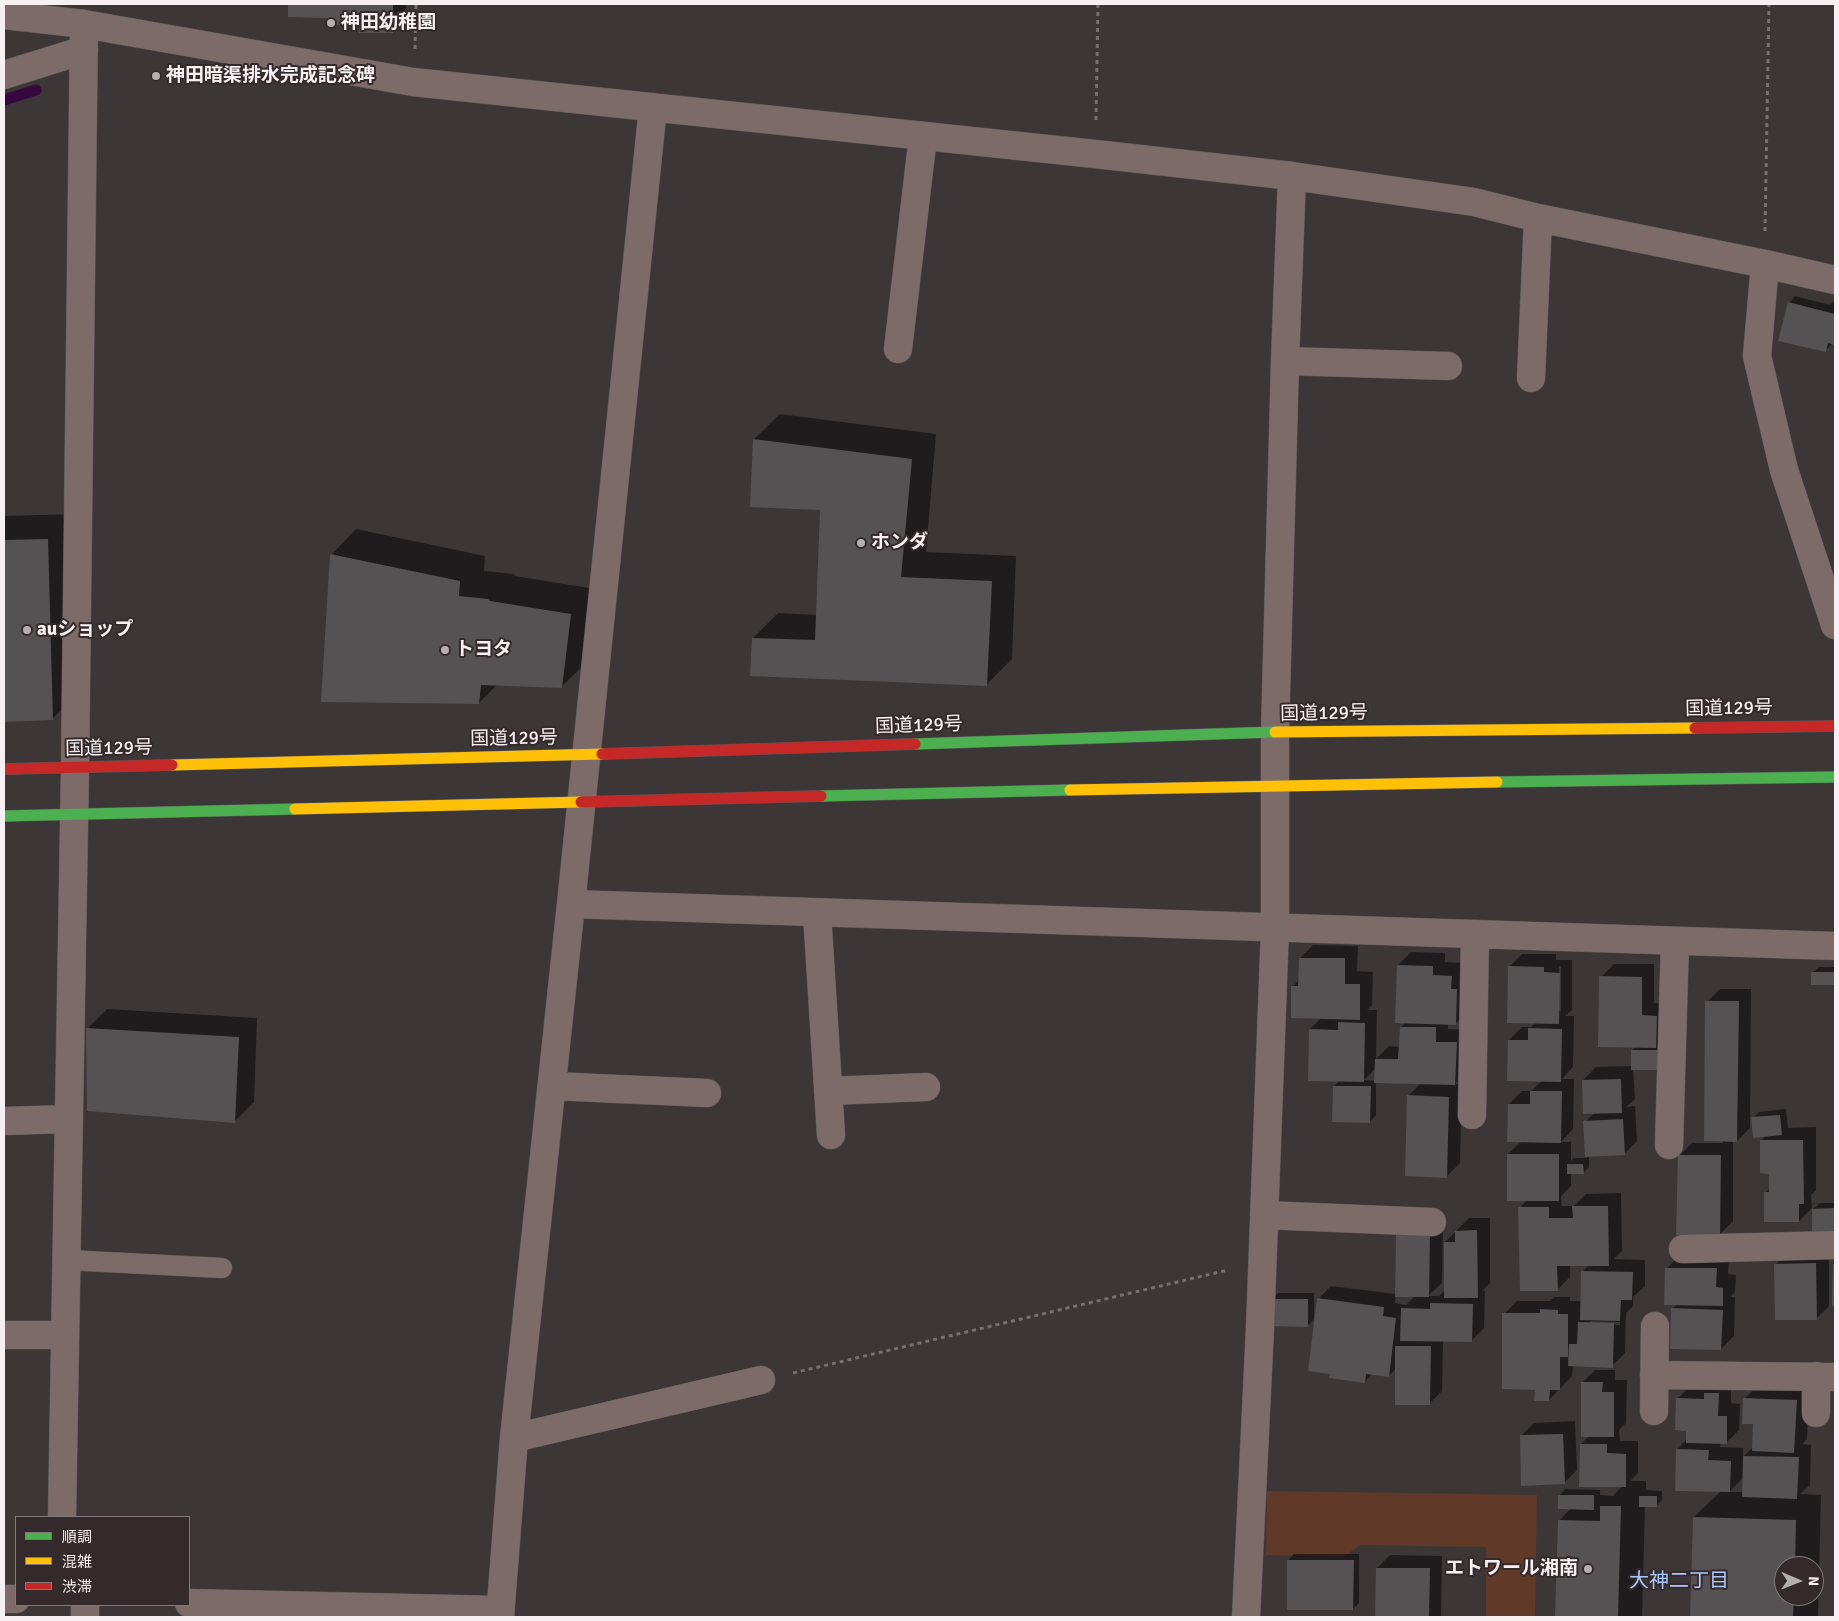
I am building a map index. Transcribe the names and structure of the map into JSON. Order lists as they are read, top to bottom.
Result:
{
  "streets": {
    "highway": ["国道129号"]
  },
  "districts": ["大神二丁目"],
  "places": [
    "神田幼稚園",
    "神田暗渠排水完成記念碑",
    "ホンダ",
    "auショップ",
    "トヨタ",
    "エトワール湘南"
  ],
  "legend": ["順調", "混雑", "渋滞"],
  "north": "right"
}
